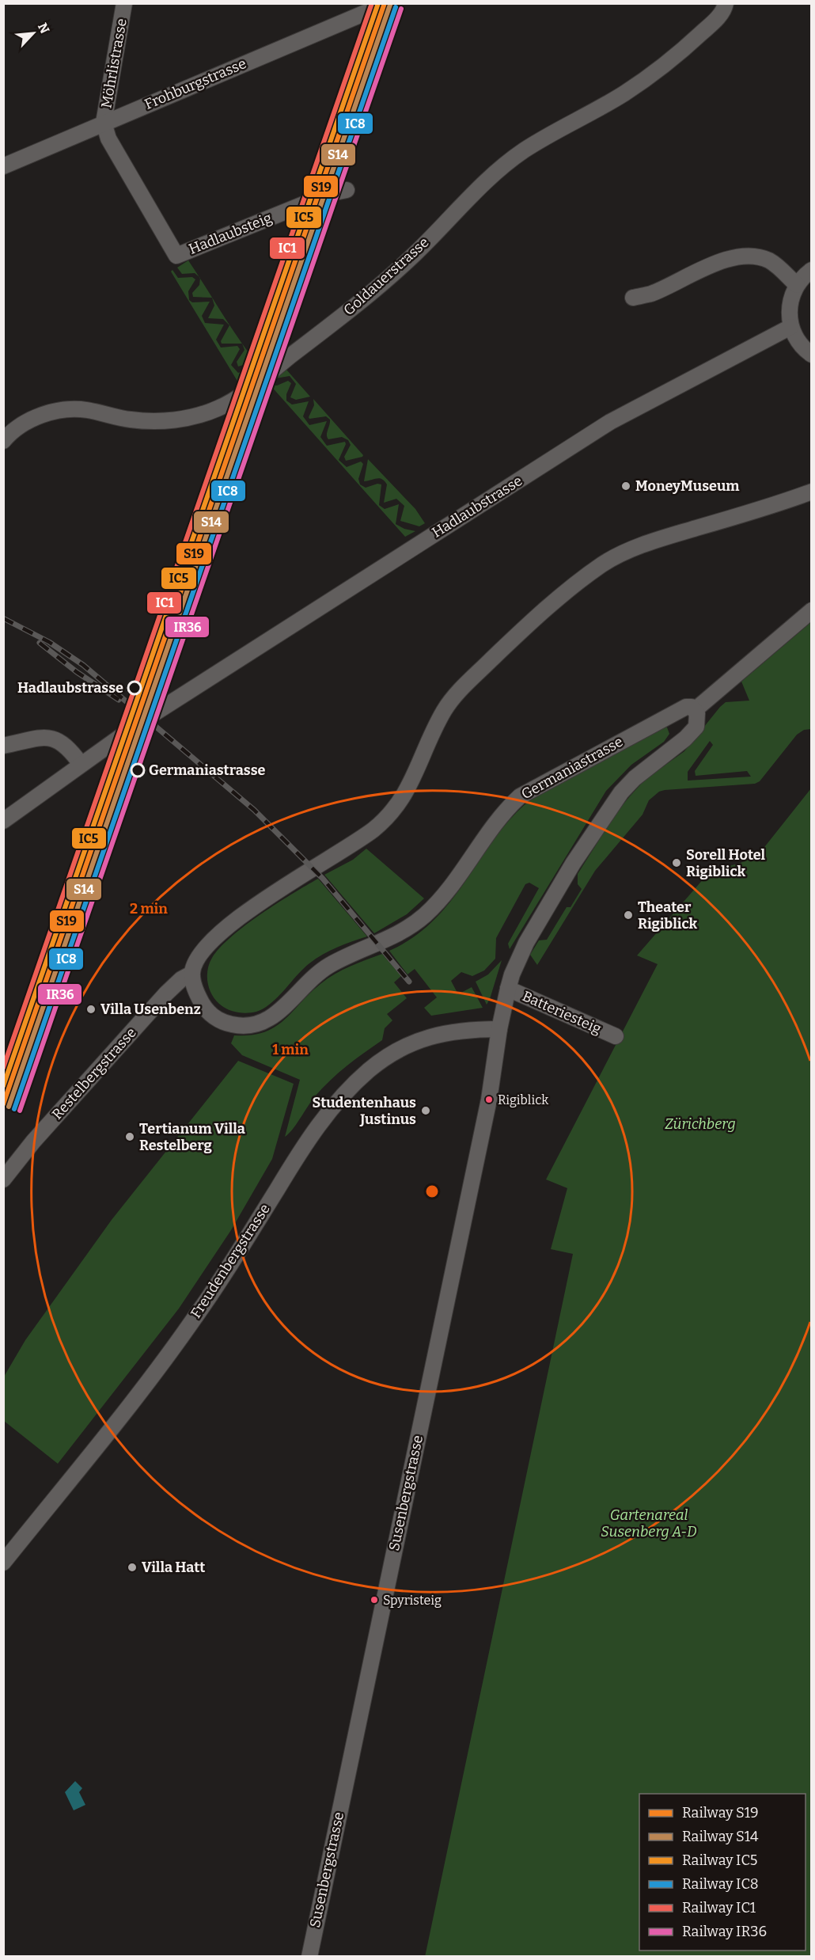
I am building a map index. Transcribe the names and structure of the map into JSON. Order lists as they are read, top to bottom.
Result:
{
  "streets": {
    "street": [
      "Möhrlistrasse",
      "Frohburgstrasse",
      "Hadlaubsteig",
      "Goldauerstrasse",
      "Hadlaubstrasse",
      "Germaniastrasse",
      "Batteriesteig",
      "Restelbergstrasse",
      "Freudenbergstrasse",
      "Susenbergstrasse"
    ]
  },
  "crossings": [
    ["Möhrlistrasse", "Frohburgstrasse"],
    ["Möhrlistrasse", "Hadlaubsteig"],
    ["Frohburgstrasse", "Hadlaubsteig"],
    ["Germaniastrasse", "Restelbergstrasse"],
    ["Freudenbergstrasse", "Susenbergstrasse"]
  ],
  "parks": ["Zürichberg", "Gartenareal Susenberg A-D"],
  "places": [
    "MoneyMuseum",
    "Hadlaubstrasse",
    "Germaniastrasse",
    "Sorell Hotel Rigiblick",
    "Theater Rigiblick",
    "Villa Usenbenz",
    "Rigiblick",
    "Studentenhaus Justinus",
    "Tertianum Villa Restelberg",
    "Villa Hatt",
    "Spyristeig"
  ],
  "lines": [
    "rail line S19",
    "rail line IC5",
    "rail line IC1",
    "rail line S14",
    "rail line IC8",
    "rail line IR36"
  ],
  "legend": [
    "Railway S19",
    "Railway S14",
    "Railway IC5",
    "Railway IC8",
    "Railway IC1",
    "Railway IR36"
  ],
  "north": "top right",
  "rings": ["2 min", "1 min"]
}
